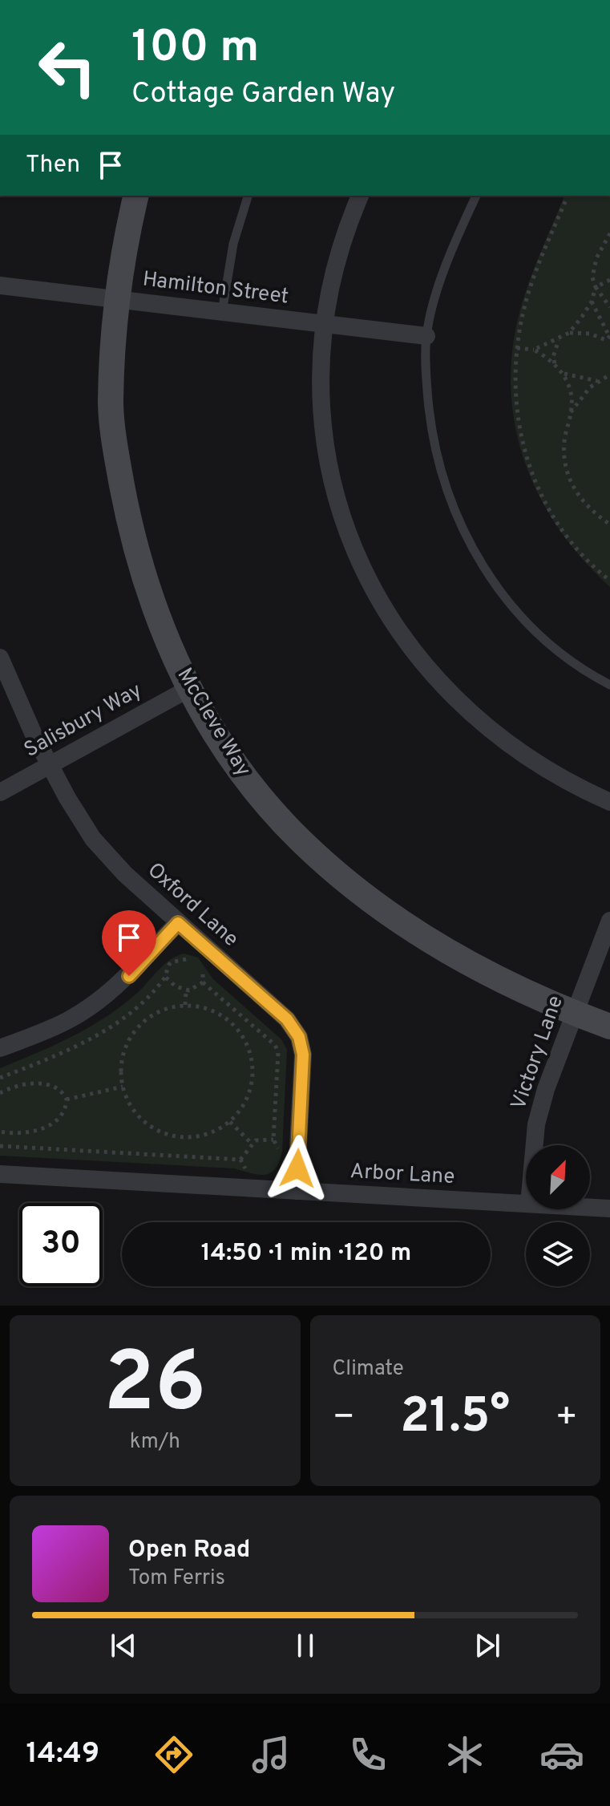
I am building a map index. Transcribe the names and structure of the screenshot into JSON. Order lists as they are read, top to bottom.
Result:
{
  "streets": {
    "street": [
      "Hamilton Street",
      "Salisbury Way",
      "McCleve Way",
      "Oxford Lane",
      "Victory Lane",
      "Arbor Lane"
    ]
  },
  "crossings": [
    ["Hamilton Street", "McCleve Way"],
    ["Salisbury Way", "McCleve Way"],
    ["Salisbury Way", "Oxford Lane"],
    ["McCleve Way", "Victory Lane"],
    ["Oxford Lane", "Arbor Lane"]
  ],
  "north": "top right",
  "page": {
    "turn": ["100 m", "Cottage Garden Way"],
    "then": "Then",
    "limit": "30",
    "trip": "14:50 · 1 min · 120 m",
    "tile": [
      ["26", "km/h"],
      "Climate"
    ],
    "heat": ["−", "21.5°", "+"],
    "song": ["Open Road", "Tom Ferris"],
    "tabs": "14:49"
  }
}
